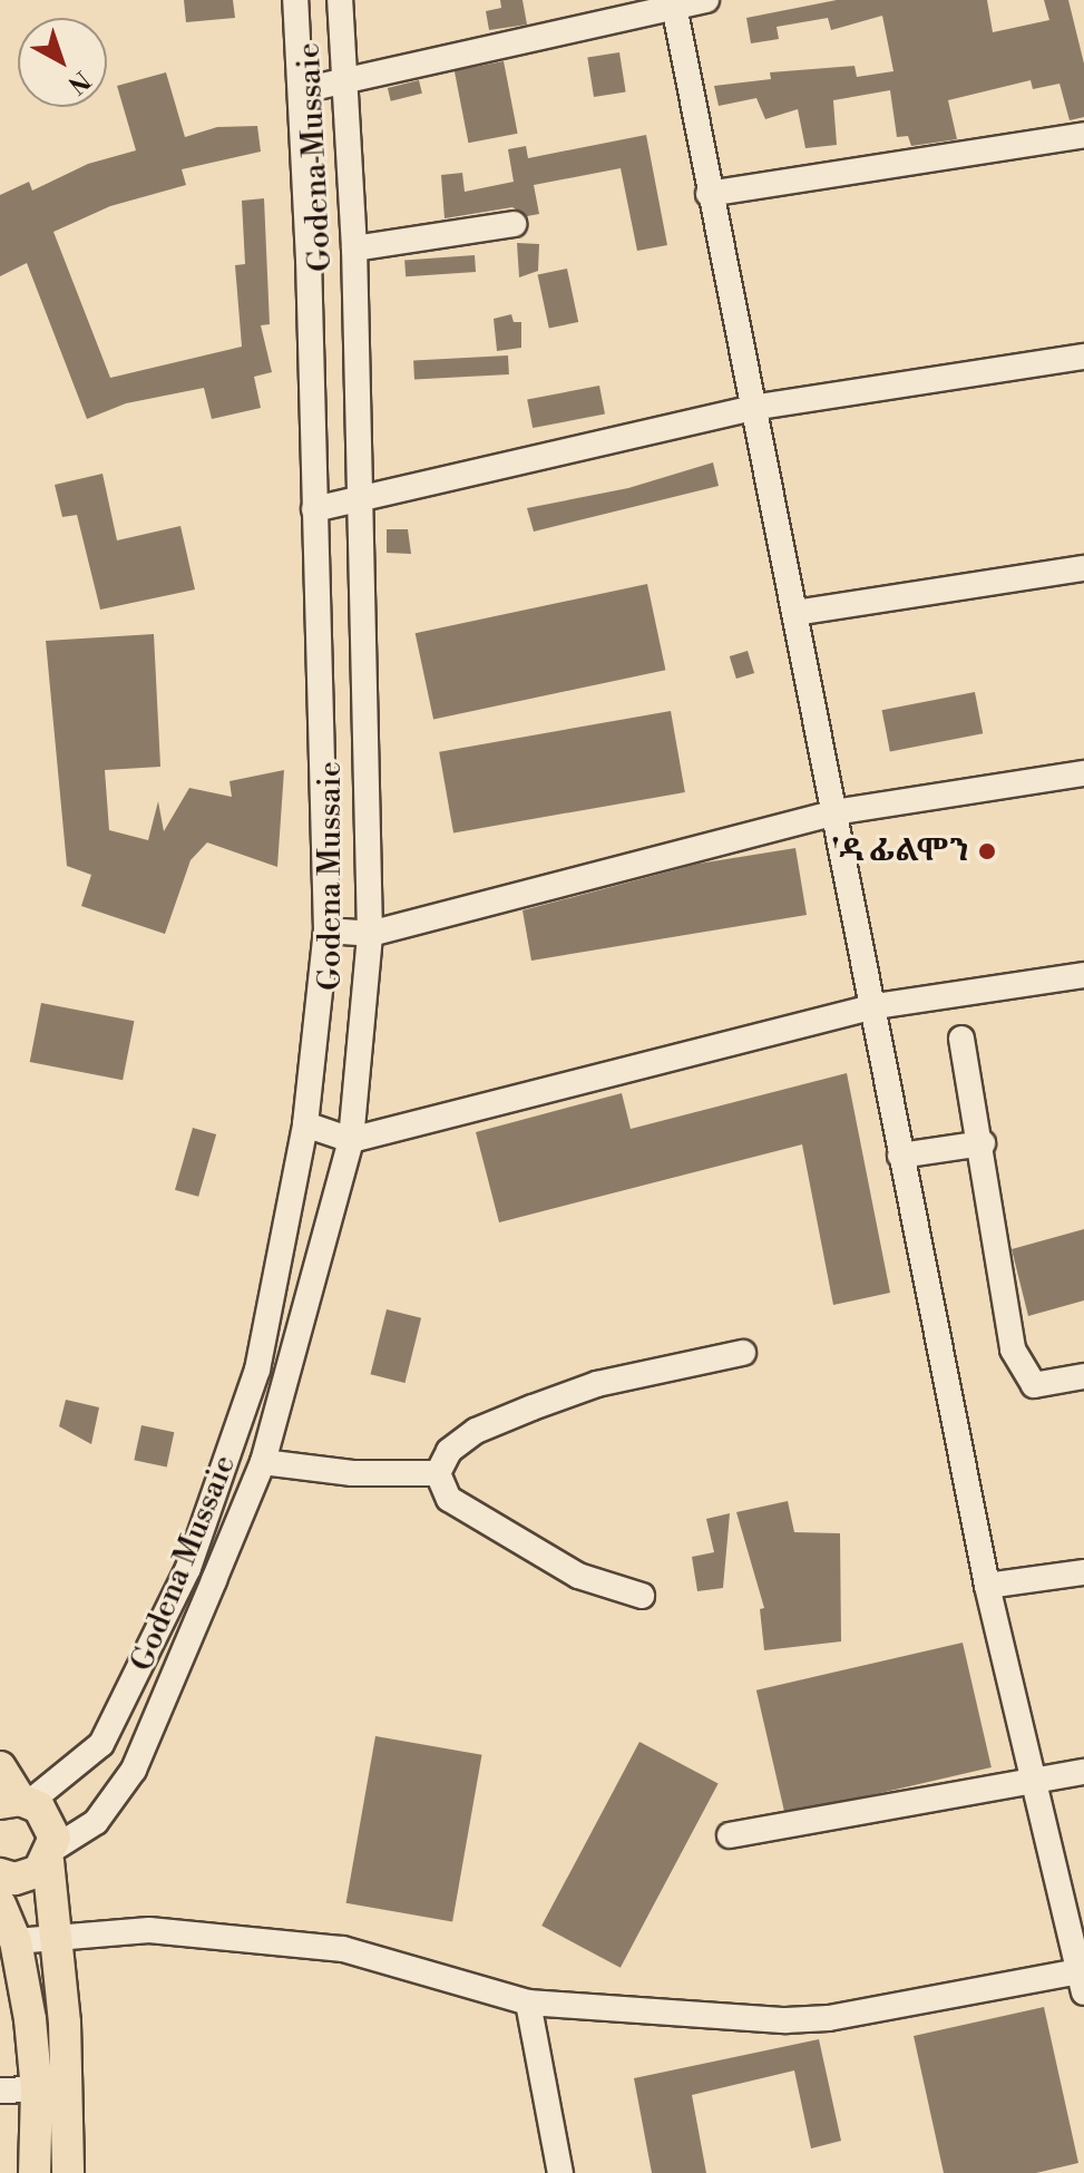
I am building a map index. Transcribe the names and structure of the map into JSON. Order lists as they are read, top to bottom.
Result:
{
  "streets": {
    "street": ["Godena Mussaie"]
  },
  "places": ["'ዳ ፊልሞን"],
  "north": "bottom right"
}
